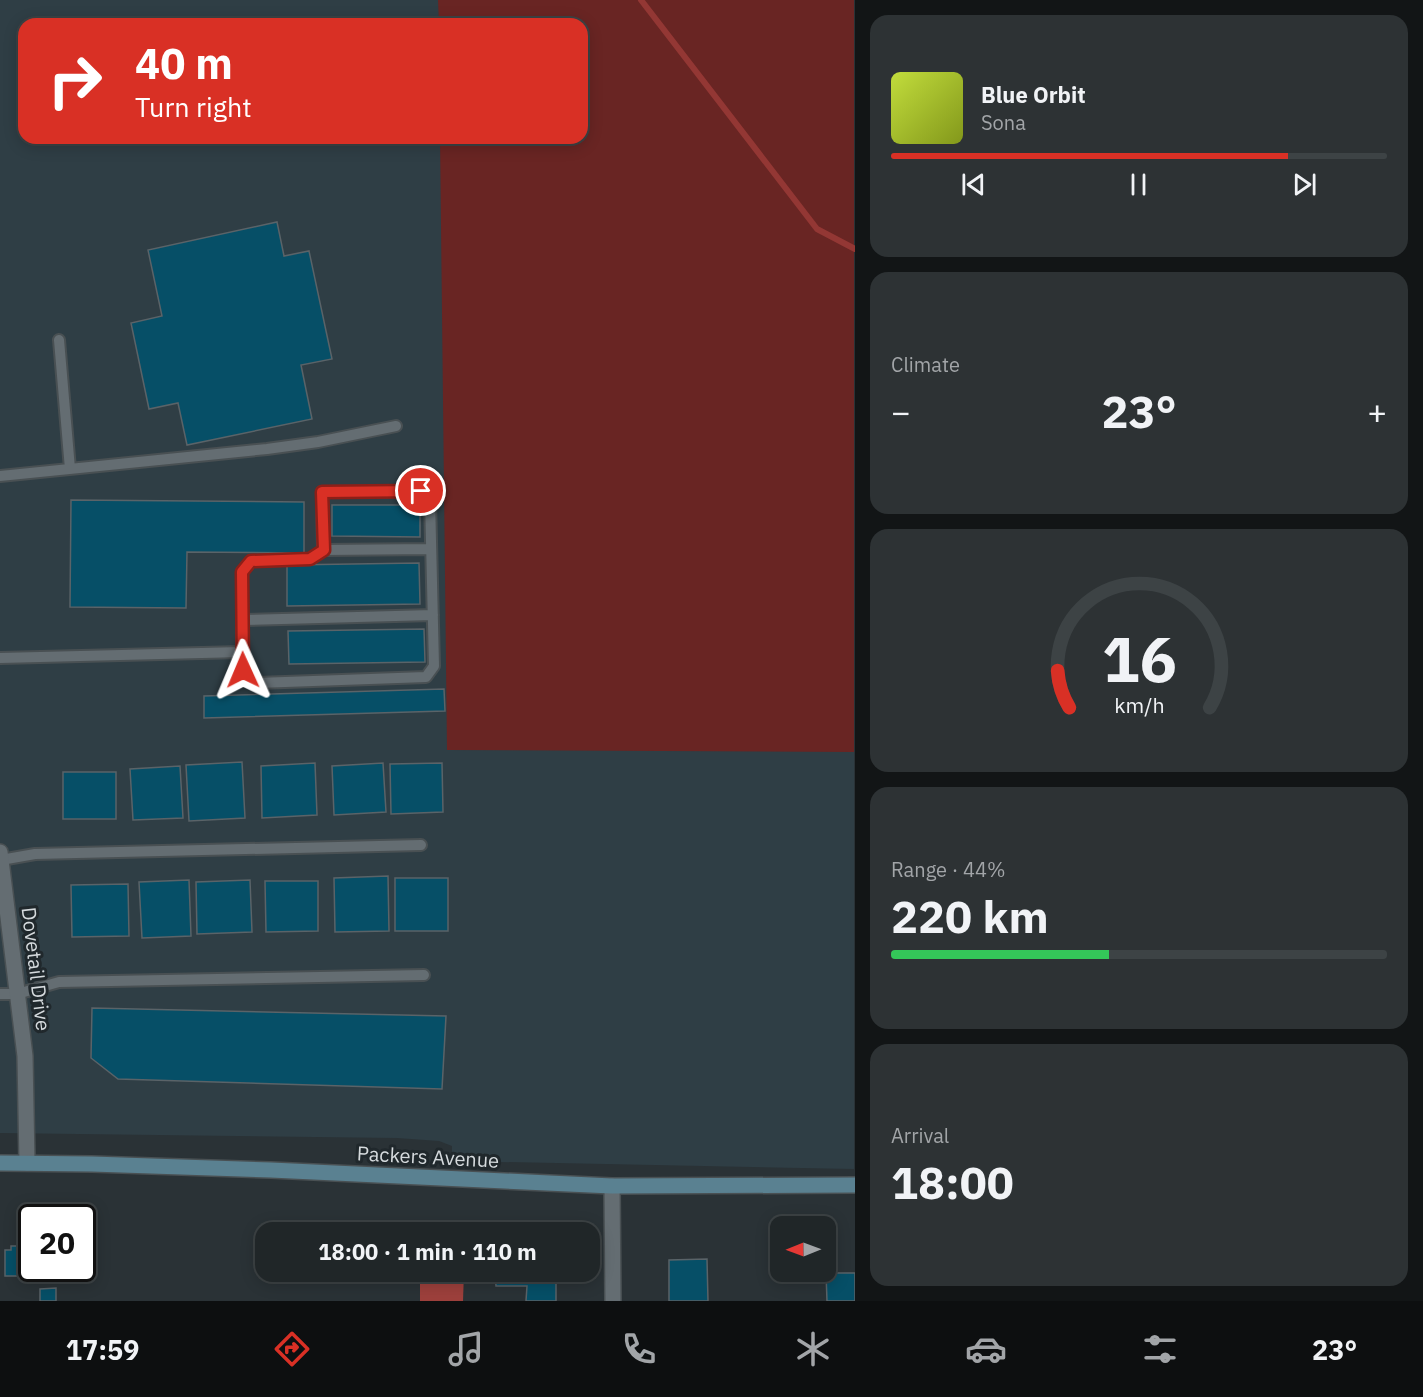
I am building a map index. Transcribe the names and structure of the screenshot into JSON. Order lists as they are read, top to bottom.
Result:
{
  "streets": {
    "main road": ["Packers Avenue"],
    "street": ["Dovetail Drive"]
  },
  "crossings": [
    ["Dovetail Drive", "Packers Avenue"]
  ],
  "north": "left",
  "page": {
    "turn": ["40 m", "Turn right"],
    "song": ["Blue Orbit", "Sona"],
    "tile": [
      "Climate",
      ["Range · 44%", "220 km"],
      ["Arrival", "18:00"]
    ],
    "heat": ["−", "23°", "+"],
    "limit": "20",
    "trip": "18:00 · 1 min · 110 m",
    "tabs": ["17:59", "23°"],
    "gauge": ["16", "km/h"]
  }
}
